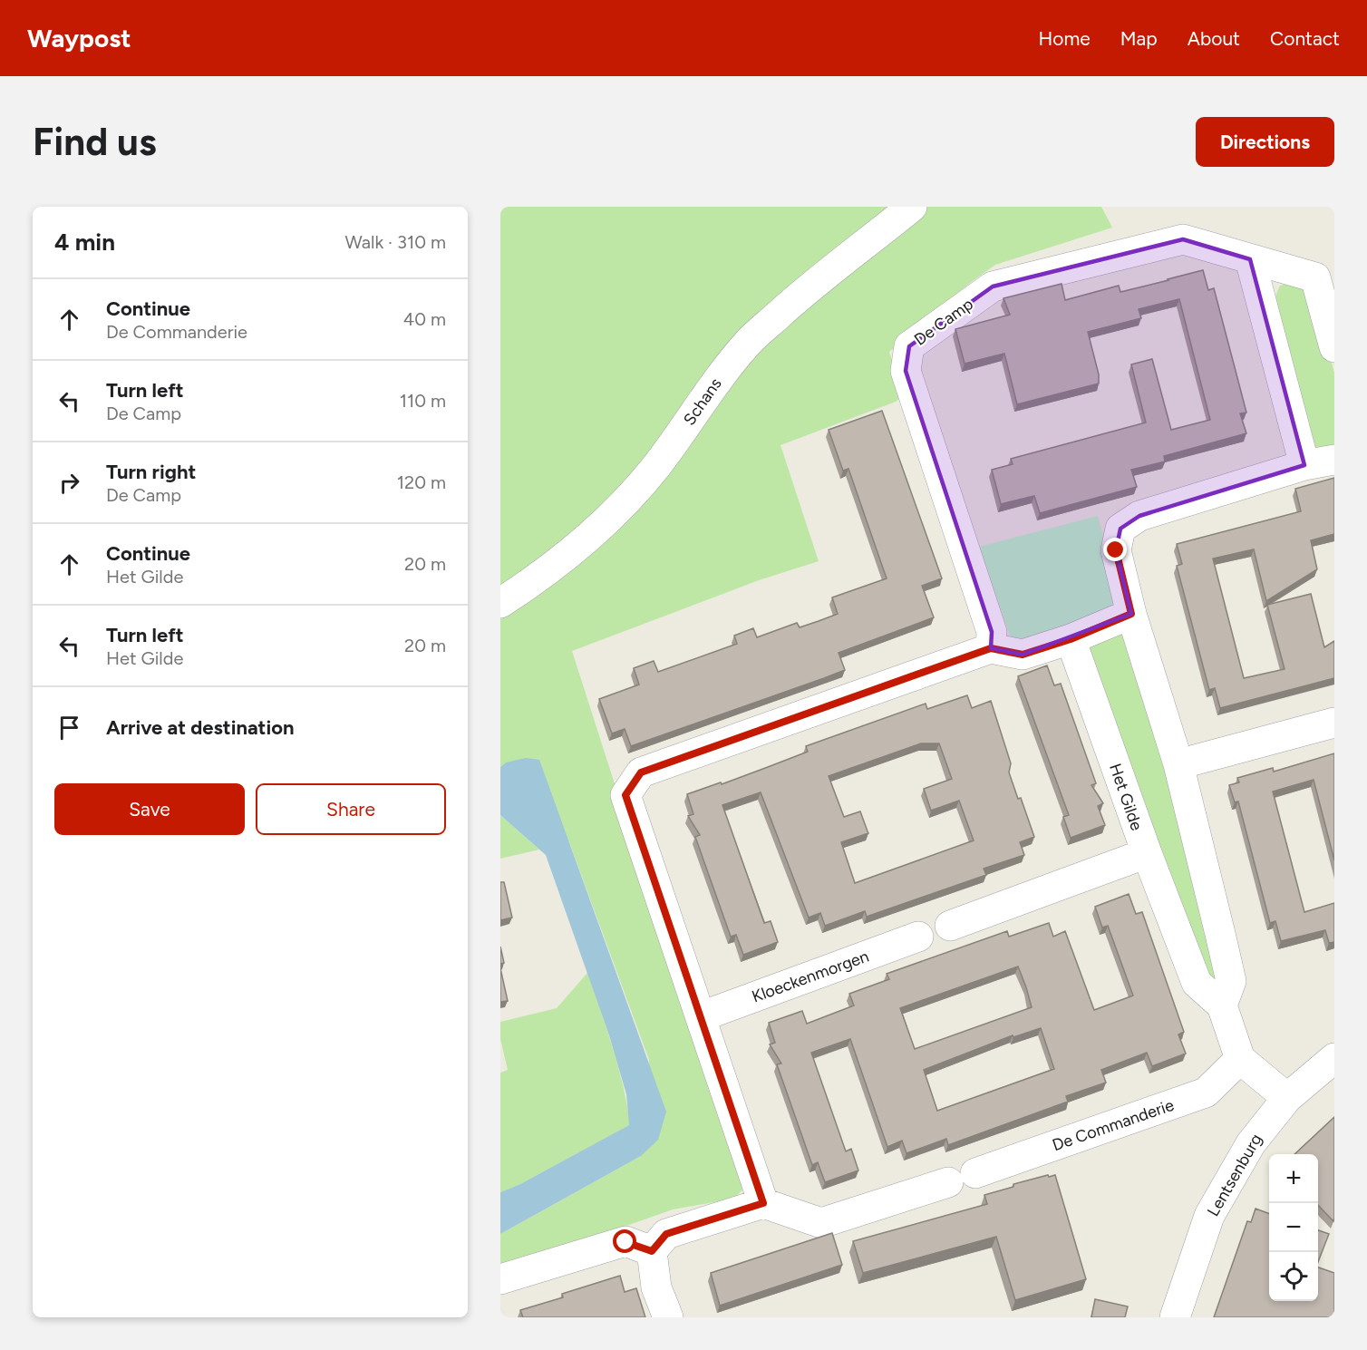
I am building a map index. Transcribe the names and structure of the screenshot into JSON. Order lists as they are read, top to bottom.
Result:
{
  "streets": {
    "street": [
      "De Camp",
      "Schans",
      "Het Gilde",
      "Kloeckenmorgen",
      "De Commanderie",
      "Lentsenburg"
    ]
  },
  "crossings": [
    ["Het Gilde", "De Commanderie"]
  ],
  "page": {
    "header": "Waypost",
    "nav": [
      "Home",
      "Map",
      "About",
      "Contact"
    ],
    "buttons": [
      "Directions",
      ["Save", "Share"]
    ],
    "title": "Find us",
    "heading": ["4 min", "Walk · 310 m"],
    "list": [
      ["Continue", "De Commanderie", "40 m"],
      ["Turn left", "De Camp", "110 m"],
      ["Turn right", "De Camp", "120 m"],
      ["Continue", "Het Gilde", "20 m"],
      ["Turn left", "Het Gilde", "20 m"],
      "Arrive at destination"
    ],
    "map_buttons": ["+", "−"]
  }
}
